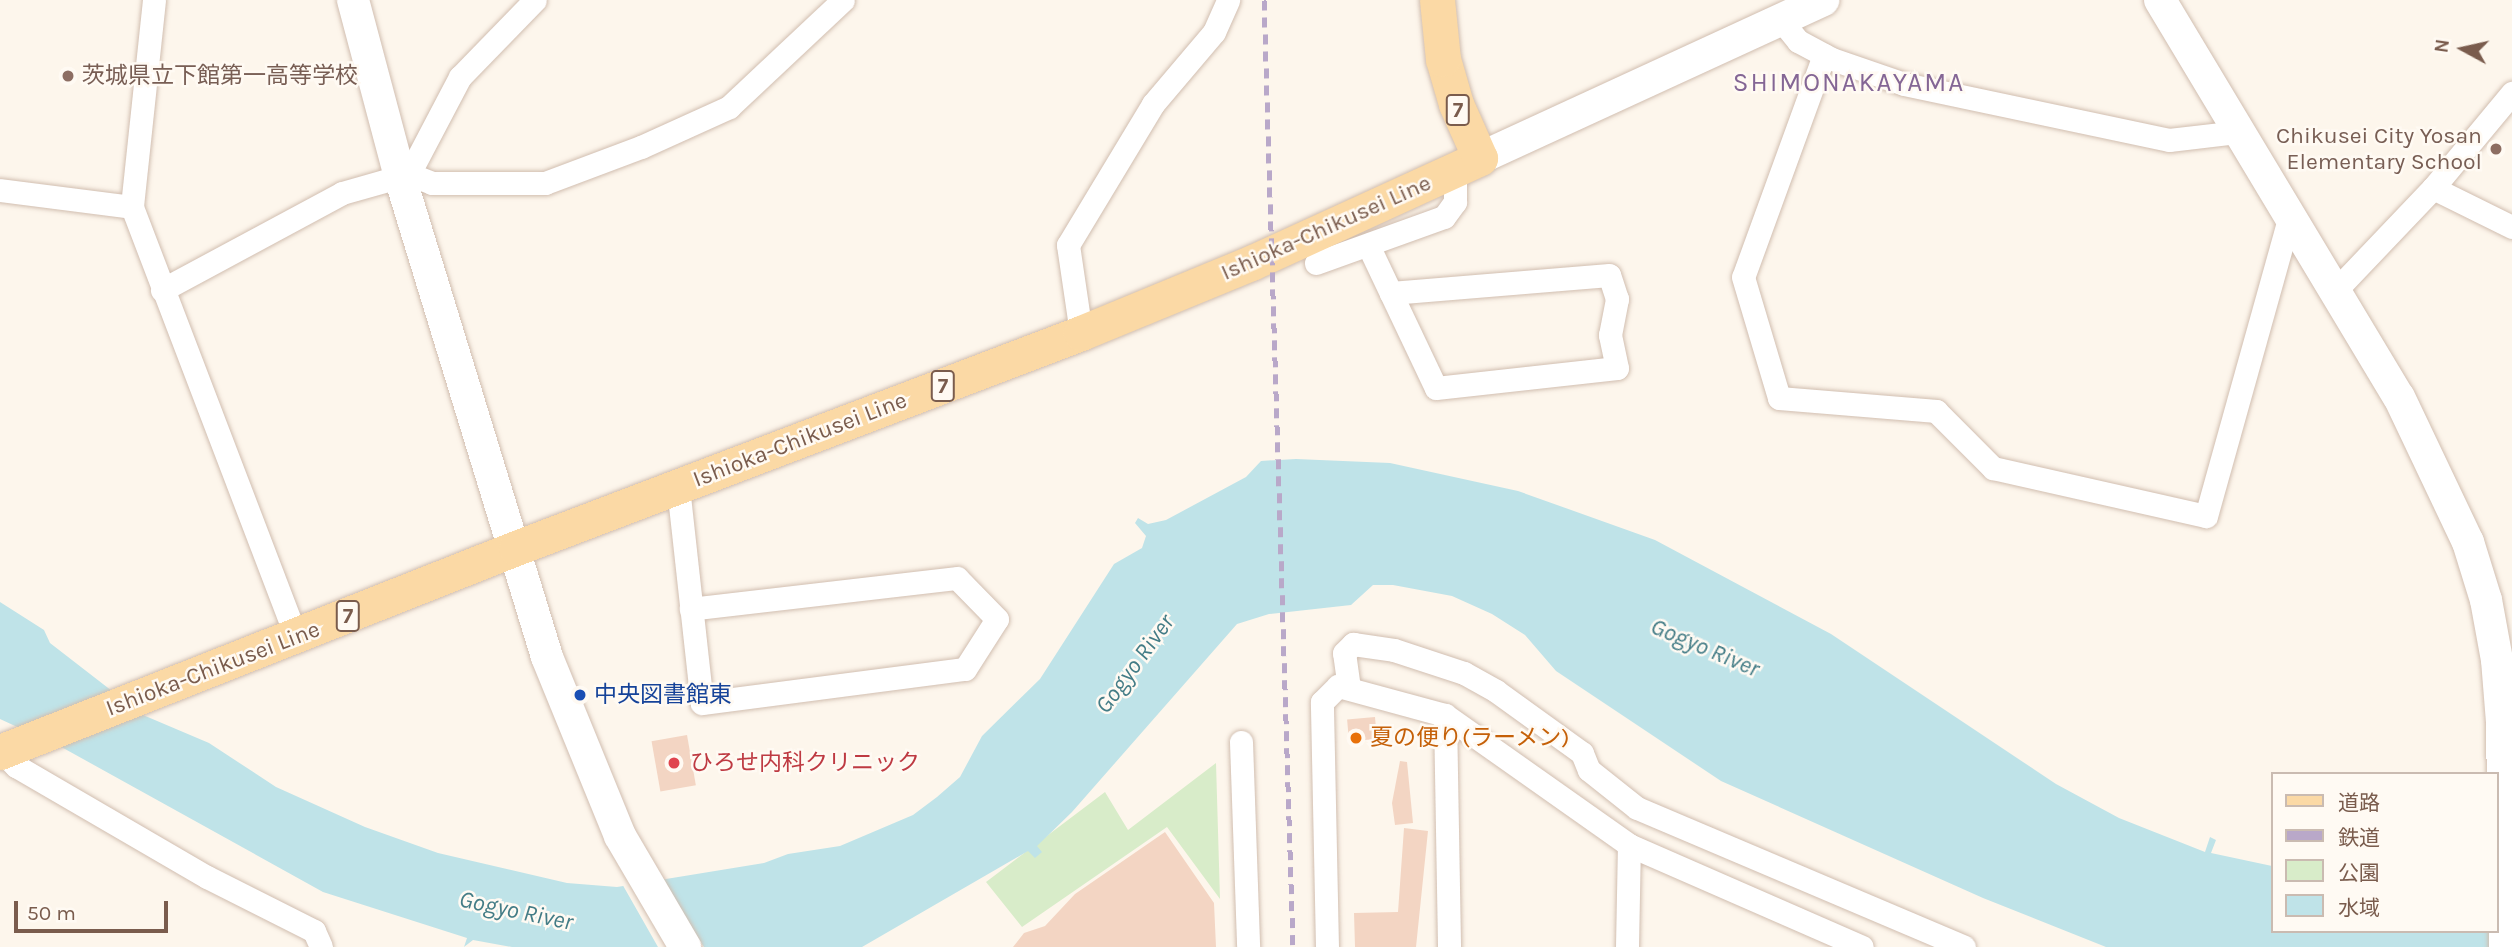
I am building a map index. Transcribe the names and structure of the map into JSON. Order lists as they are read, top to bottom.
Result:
{
  "streets": {
    "main road": ["7", "Ishioka-Chikusei Line"]
  },
  "crossings": [
    ["7", "Ishioka-Chikusei Line"]
  ],
  "districts": ["SHIMONAKAYAMA"],
  "water": ["Gogyo River"],
  "places": [
    "茨城県立下館第一高等学校",
    "Chikusei City Yosan Elementary School",
    "中央図書館東",
    "夏の便り(ラーメン)",
    "ひろせ内科クリニック"
  ],
  "legend": [
    "道路",
    "鉄道",
    "公園",
    "水域"
  ],
  "scale_bar": "50 m",
  "north": "left"
}
